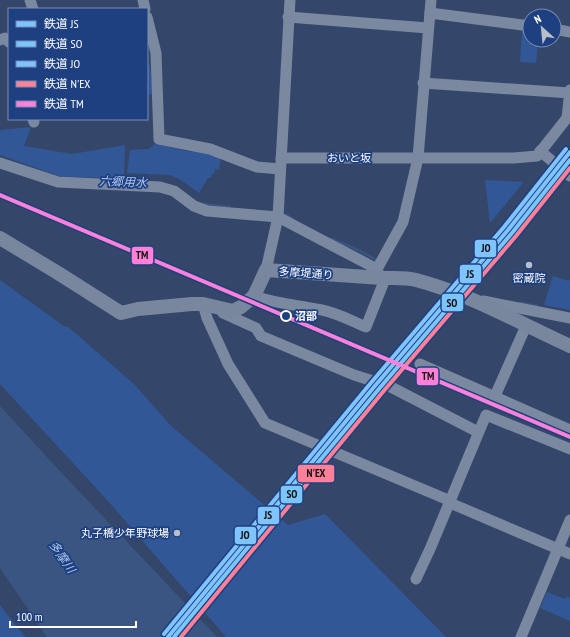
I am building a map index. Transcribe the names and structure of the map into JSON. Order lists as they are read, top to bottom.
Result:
{
  "streets": {
    "main road": ["多摩堤通り"],
    "street": ["おいと坂"]
  },
  "water": ["六郷用水", "多摩川"],
  "places": ["密蔵院", "沼部", "丸子橋少年野球場"],
  "lines": [
    "rail line JO",
    "rail line JS",
    "rail line SO",
    "rail line N'EX",
    "rail line TM"
  ],
  "legend": [
    "鉄道 JS",
    "鉄道 SO",
    "鉄道 JO",
    "鉄道 N'EX",
    "鉄道 TM"
  ],
  "scale_bar": "100 m",
  "north": "top left"
}
